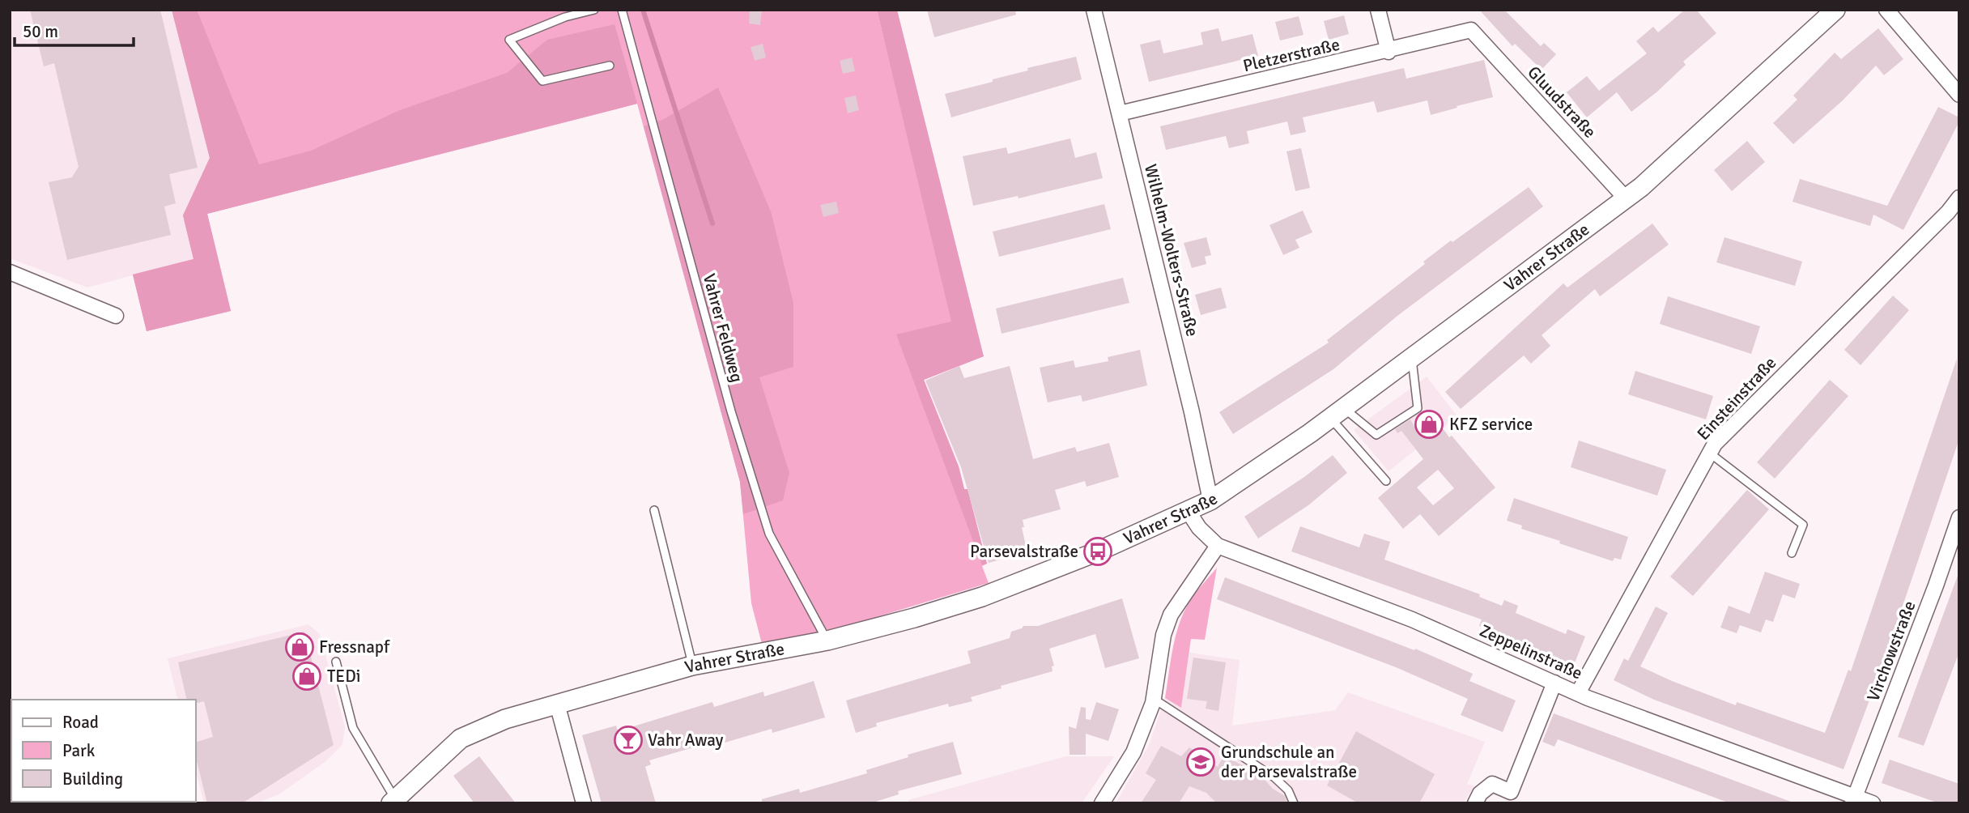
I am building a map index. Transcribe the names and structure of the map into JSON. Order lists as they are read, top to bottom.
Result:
{
  "streets": {
    "main road": ["Vahrer Straße"],
    "street": [
      "Pletzerstraße",
      "Gluudstraße",
      "Wilhelm-Wolters-Straße",
      "Einsteinstraße",
      "Virchowstraße",
      "Zeppelinstraße"
    ],
    "lane": ["Vahrer Feldweg"]
  },
  "crossings": [
    ["Pletzerstraße", "Gluudstraße"],
    ["Pletzerstraße", "Wilhelm-Wolters-Straße"],
    ["Gluudstraße", "Vahrer Straße"],
    ["Wilhelm-Wolters-Straße", "Vahrer Straße"],
    ["Vahrer Straße", "Vahrer Feldweg"],
    ["Vahrer Straße", "Zeppelinstraße"],
    ["Einsteinstraße", "Zeppelinstraße"],
    ["Virchowstraße", "Zeppelinstraße"]
  ],
  "places": {
    "shop": ["KFZ service", "Fressnapf", "TEDi"],
    "bus stop": ["Parsevalstraße"],
    "bar": ["Vahr Away"],
    "school or university": ["Grundschule an der Parsevalstraße"]
  },
  "legend": ["Road", "Park", "Building"],
  "scale_bar": "50 m"
}
